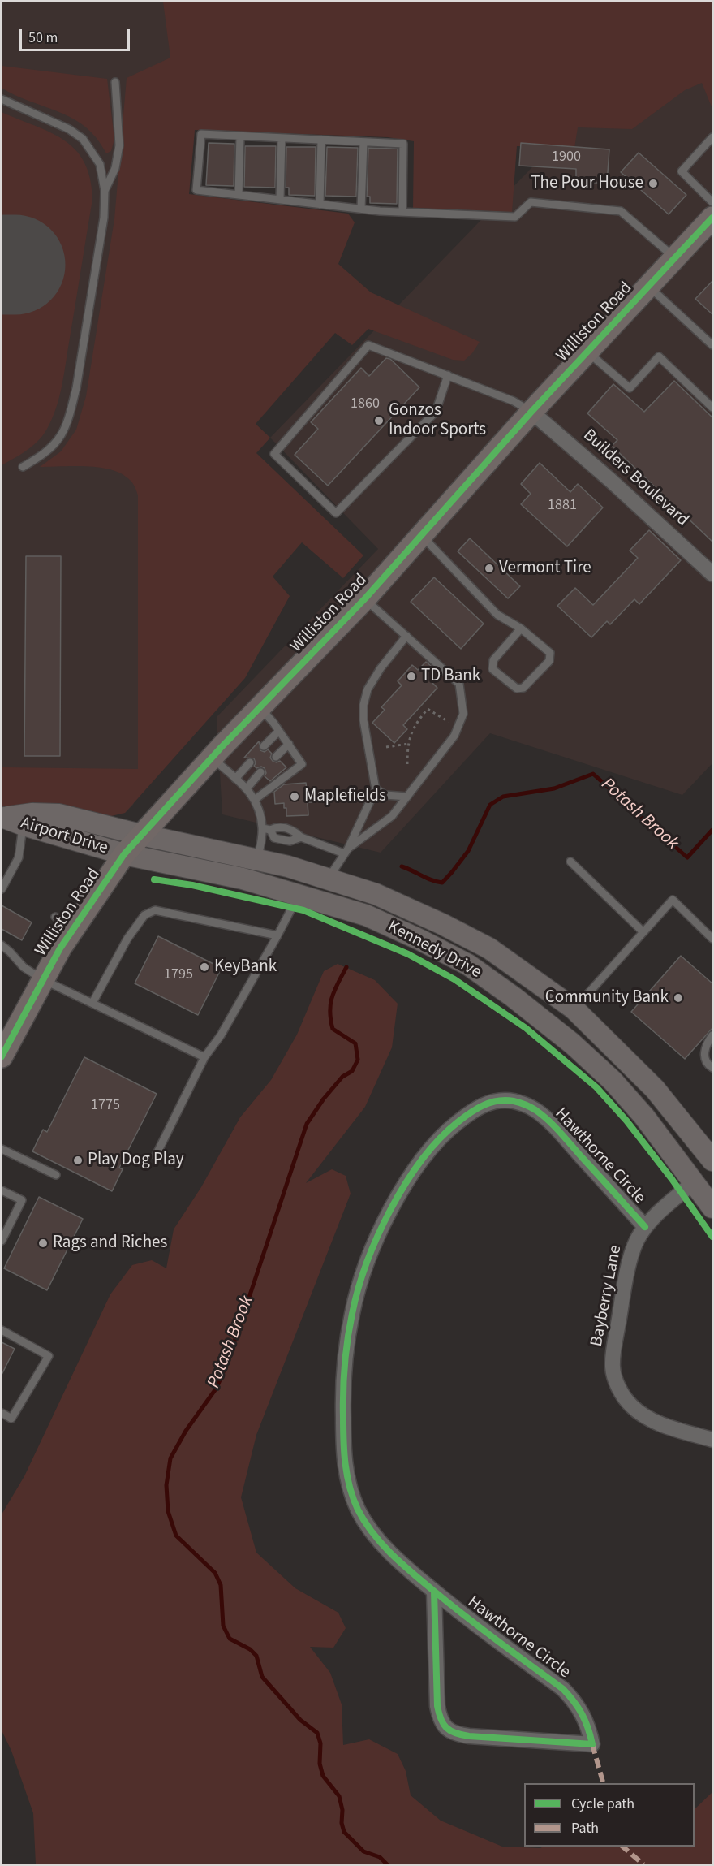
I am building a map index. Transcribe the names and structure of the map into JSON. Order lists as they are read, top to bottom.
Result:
{
  "streets": {
    "main road": ["Williston Road", "Airport Drive", "Kennedy Drive"],
    "street": ["Builders Boulevard", "Hawthorne Circle", "Bayberry Lane"]
  },
  "crossings": [
    ["Williston Road", "Builders Boulevard"],
    ["Williston Road", "Airport Drive"],
    ["Williston Road", "Kennedy Drive"],
    ["Airport Drive", "Kennedy Drive"],
    ["Kennedy Drive", "Bayberry Lane"],
    ["Hawthorne Circle", "Bayberry Lane"]
  ],
  "water": ["Potash Brook"],
  "places": [
    "The Pour House",
    "Gonzos Indoor Sports",
    "Vermont Tire",
    "TD Bank",
    "Maplefields",
    "KeyBank",
    "Community Bank",
    "Play Dog Play",
    "Rags and Riches"
  ],
  "house_numbers": [
    "1900",
    "1860",
    "1881",
    "1795",
    "1775"
  ],
  "legend": ["Cycle path", "Path"],
  "scale_bar": "50 m"
}
